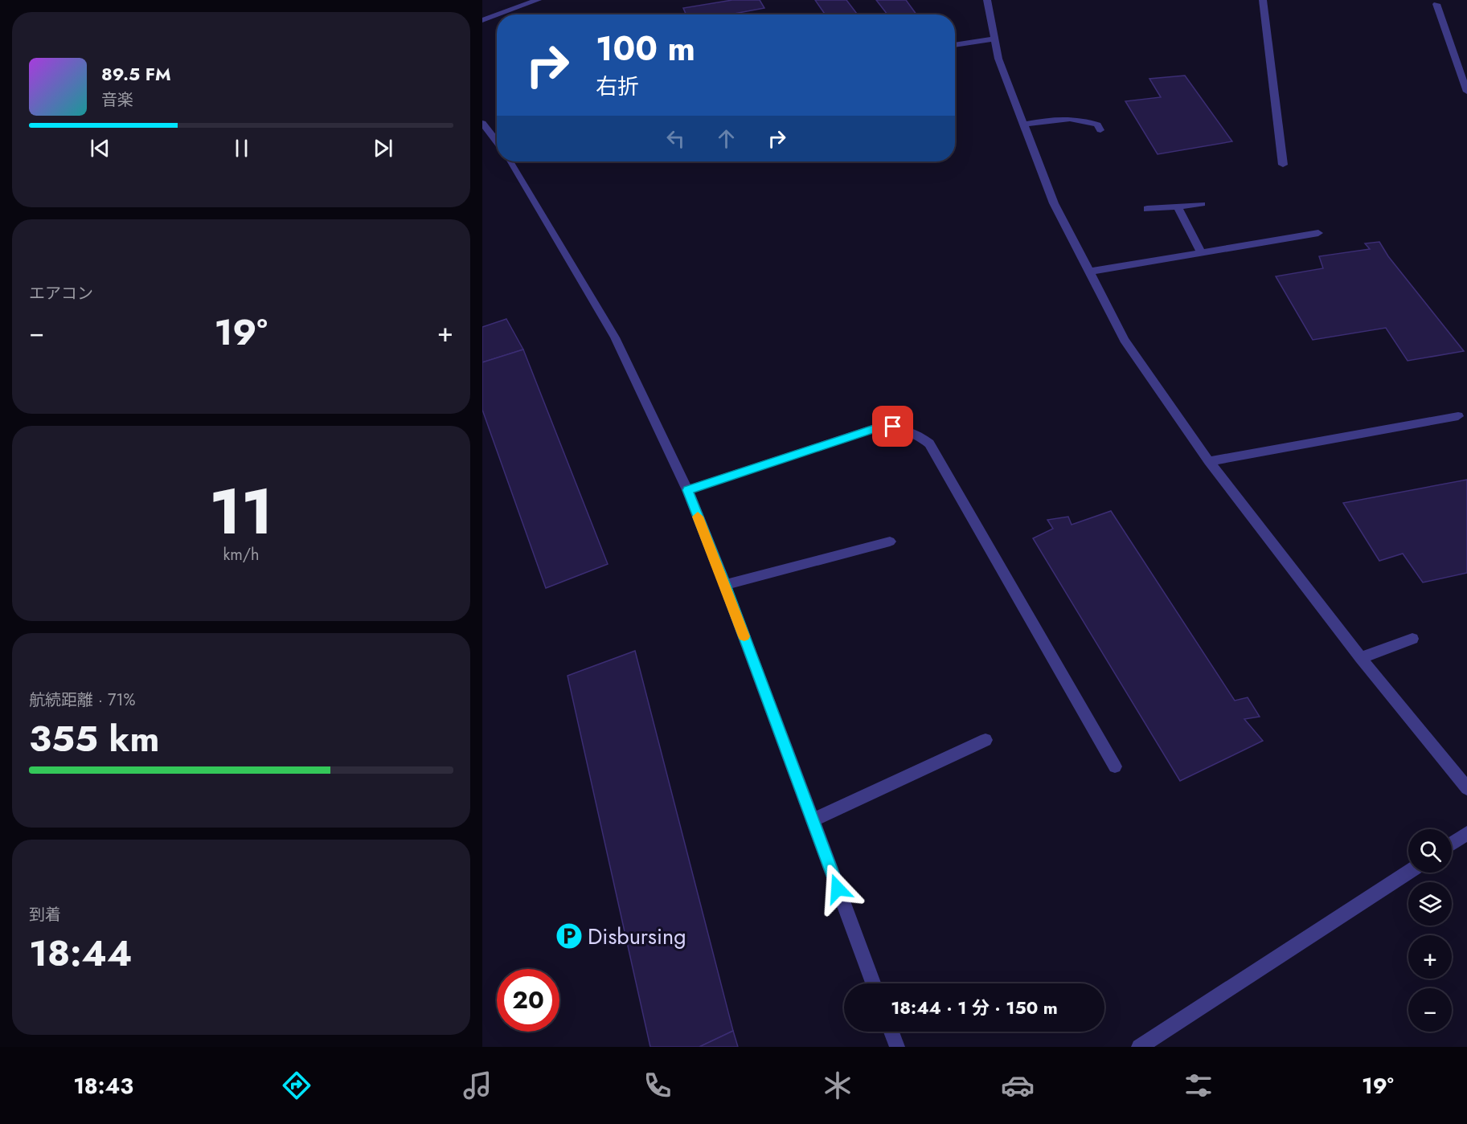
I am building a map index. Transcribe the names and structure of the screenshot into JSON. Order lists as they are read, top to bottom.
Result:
{
  "places": {
    "parking": ["Disbursing"]
  },
  "page": {
    "turn": ["100 m", "右折"],
    "song": ["89.5 FM", "音楽"],
    "tile": [
      "エアコン",
      ["11", "km/h"],
      ["航続距離 · 71%", "355 km"],
      ["到着", "18:44"]
    ],
    "heat": ["−", "19°", "+"],
    "map_buttons": ["+", "−"],
    "limit": "20",
    "trip": "18:44 · 1 分 · 150 m",
    "tabs": ["18:43", "19°"]
  }
}
